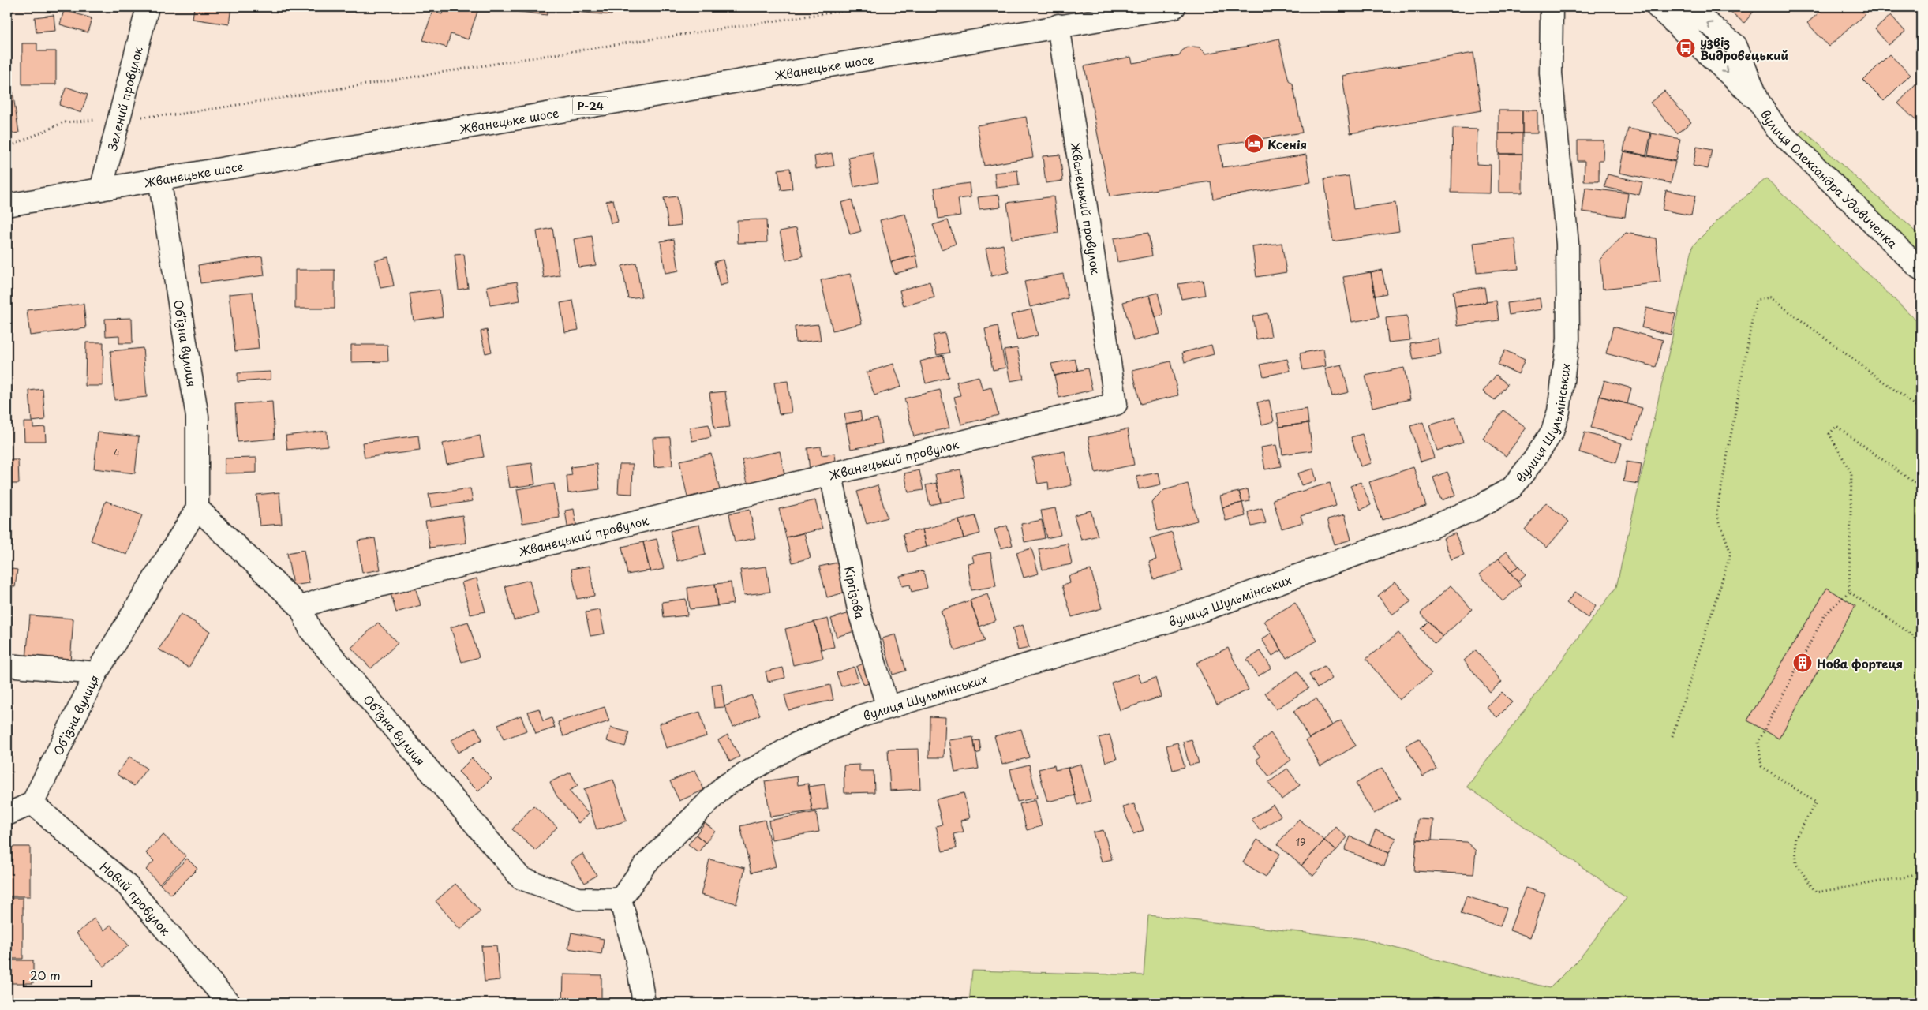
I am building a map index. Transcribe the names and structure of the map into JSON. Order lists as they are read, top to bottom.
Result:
{
  "streets": {
    "street": [
      "Жванецьке шосе",
      "Зелений провулок",
      "Р-24",
      "вулиця Олександра Удовиченка",
      "Жванецький провулок",
      "Обʼїзна вулиця",
      "вулиця Шульмінських",
      "Кіргізова",
      "Новий провулок"
    ]
  },
  "crossings": [
    ["Жванецьке шосе", "Зелений провулок"],
    ["Жванецьке шосе", "Жванецький провулок"],
    ["Жванецьке шосе", "Обʼїзна вулиця"],
    ["Жванецький провулок", "Обʼїзна вулиця"],
    ["Жванецький провулок", "Кіргізова"],
    ["Обʼїзна вулиця", "вулиця Шульмінських"],
    ["Обʼїзна вулиця", "Новий провулок"],
    ["вулиця Шульмінських", "Кіргізова"]
  ],
  "places": {
    "bus stop": ["узвіз Видровецький"],
    "hotel": ["Ксенія"],
    "building": ["Нова фортеця"]
  },
  "house_numbers": ["4", "19"],
  "scale_bar": "20 m"
}
